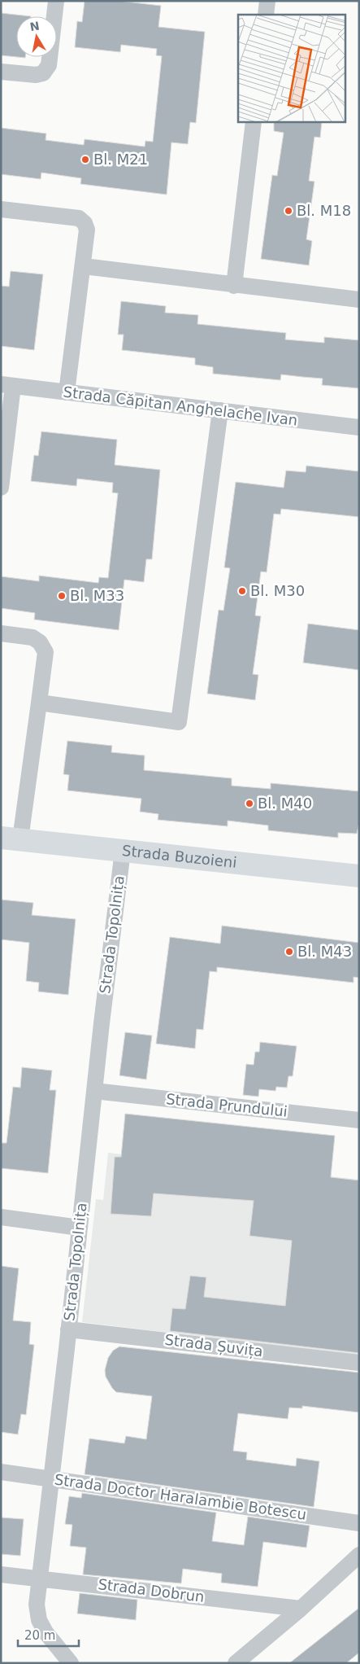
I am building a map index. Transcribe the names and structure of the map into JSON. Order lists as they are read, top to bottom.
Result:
{
  "streets": {
    "street": [
      "Strada Căpitan Anghelache Ivan",
      "Strada Buzoieni",
      "Strada Topolnița",
      "Strada Prundului",
      "Strada Șuvița",
      "Strada Doctor Haralambie Botescu",
      "Strada Dobrun"
    ]
  },
  "crossings": [
    ["Strada Buzoieni", "Strada Topolnița"],
    ["Strada Topolnița", "Strada Prundului"],
    ["Strada Topolnița", "Strada Șuvița"],
    ["Strada Topolnița", "Strada Doctor Haralambie Botescu"],
    ["Strada Topolnița", "Strada Dobrun"]
  ],
  "places": [
    "Bl. M21",
    "Bl. M18",
    "Bl. M30",
    "Bl. M33",
    "Bl. M40",
    "Bl. M43"
  ],
  "scale_bar": "20 m",
  "north": "top"
}
